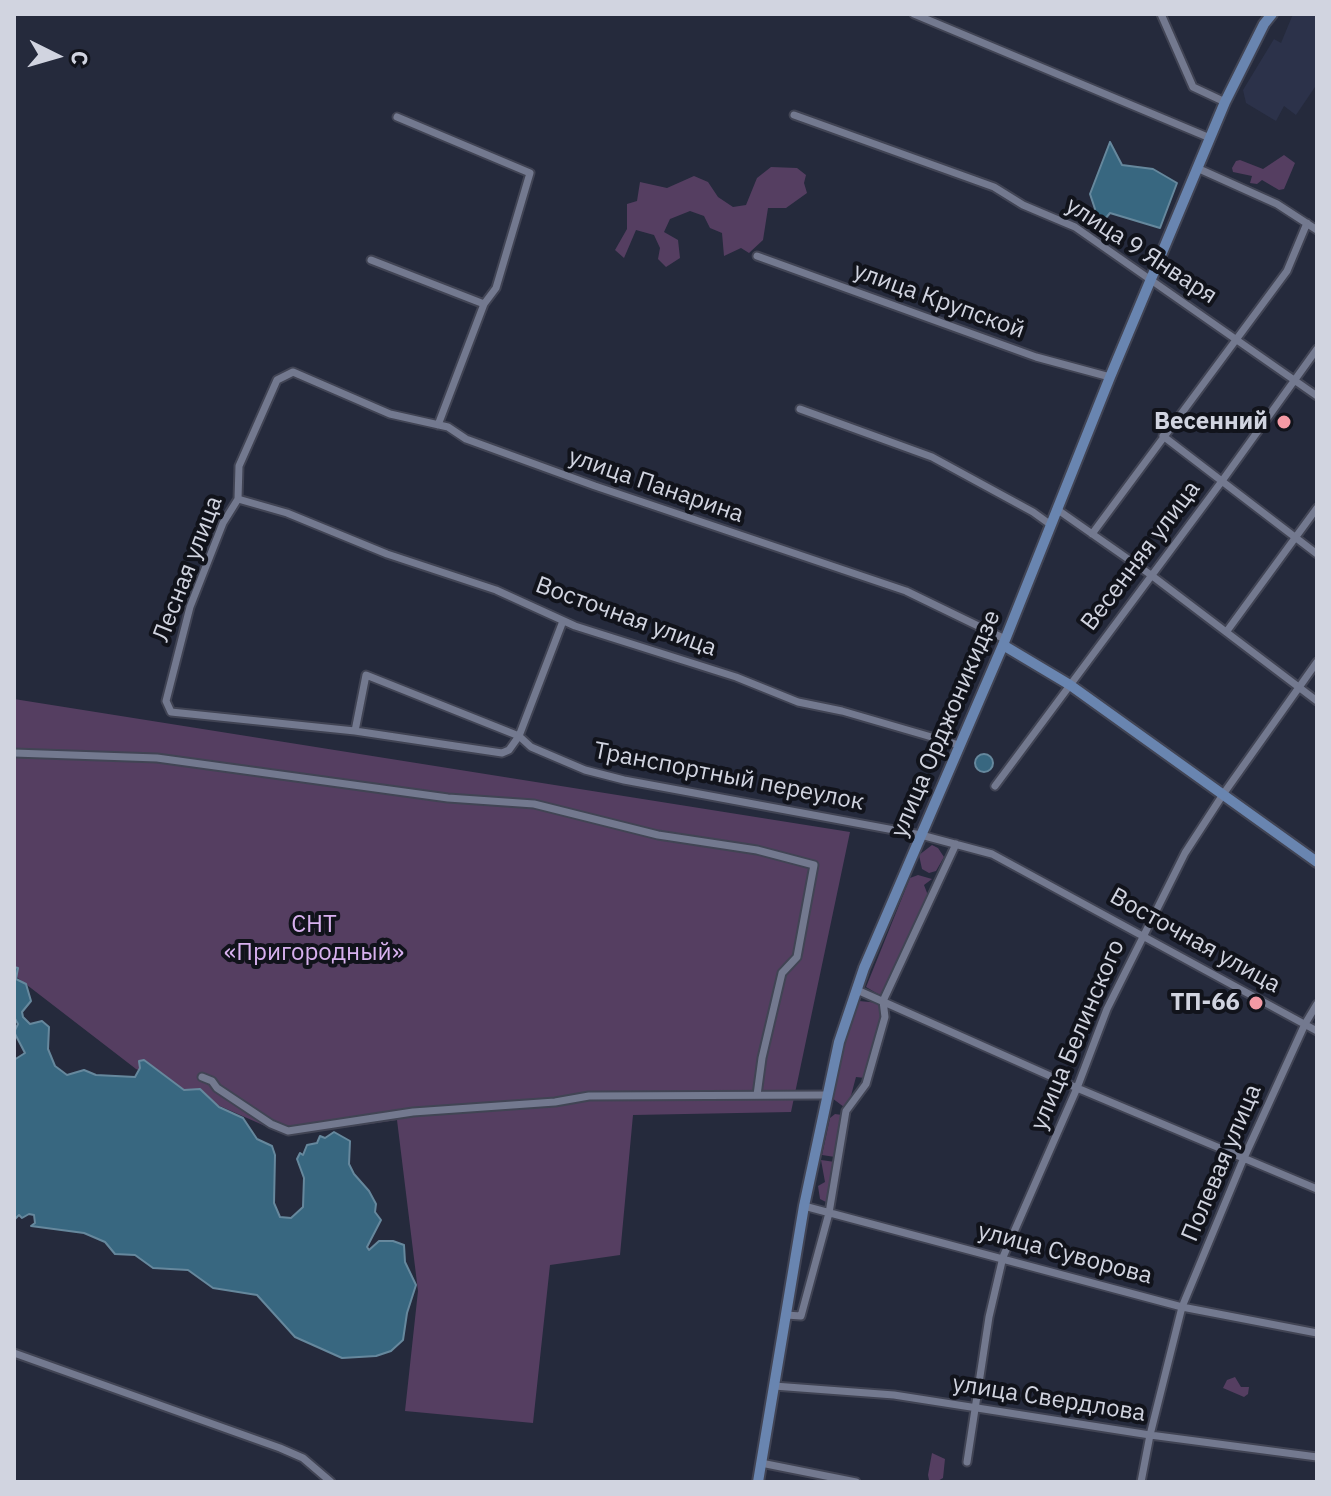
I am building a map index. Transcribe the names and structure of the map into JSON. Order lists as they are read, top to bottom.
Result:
{
  "streets": {
    "main road": ["улица Панарина", "улица Орджоникидзе"],
    "street": [
      "улица 9 Января",
      "улица Крупской",
      "Весенняя улица",
      "Лесная улица",
      "Восточная улица",
      "Транспортный переулок",
      "улица Белинского",
      "Полевая улица",
      "улица Суворова",
      "улица Свердлова"
    ]
  },
  "crossings": [
    ["улица 9 Января", "Весенняя улица"],
    ["улица 9 Января", "улица Орджоникидзе"],
    ["улица Крупской", "улица Орджоникидзе"],
    ["улица Панарина", "Весенняя улица"],
    ["улица Панарина", "Лесная улица"],
    ["улица Панарина", "улица Орджоникидзе"],
    ["улица Панарина", "улица Белинского"],
    ["Лесная улица", "Восточная улица"],
    ["Лесная улица", "Транспортный переулок"],
    ["Восточная улица", "улица Орджоникидзе"],
    ["Восточная улица", "Транспортный переулок"],
    ["Восточная улица", "улица Белинского"],
    ["Восточная улица", "Полевая улица"],
    ["улица Орджоникидзе", "Транспортный переулок"],
    ["улица Орджоникидзе", "улица Суворова"],
    ["улица Орджоникидзе", "улица Свердлова"],
    ["улица Белинского", "улица Суворова"],
    ["улица Белинского", "улица Свердлова"],
    ["Полевая улица", "улица Суворова"],
    ["Полевая улица", "улица Свердлова"]
  ],
  "parks": ["СНТ «Пригородный»"],
  "places": ["Весенний", "ТП-66"],
  "north": "right"
}
